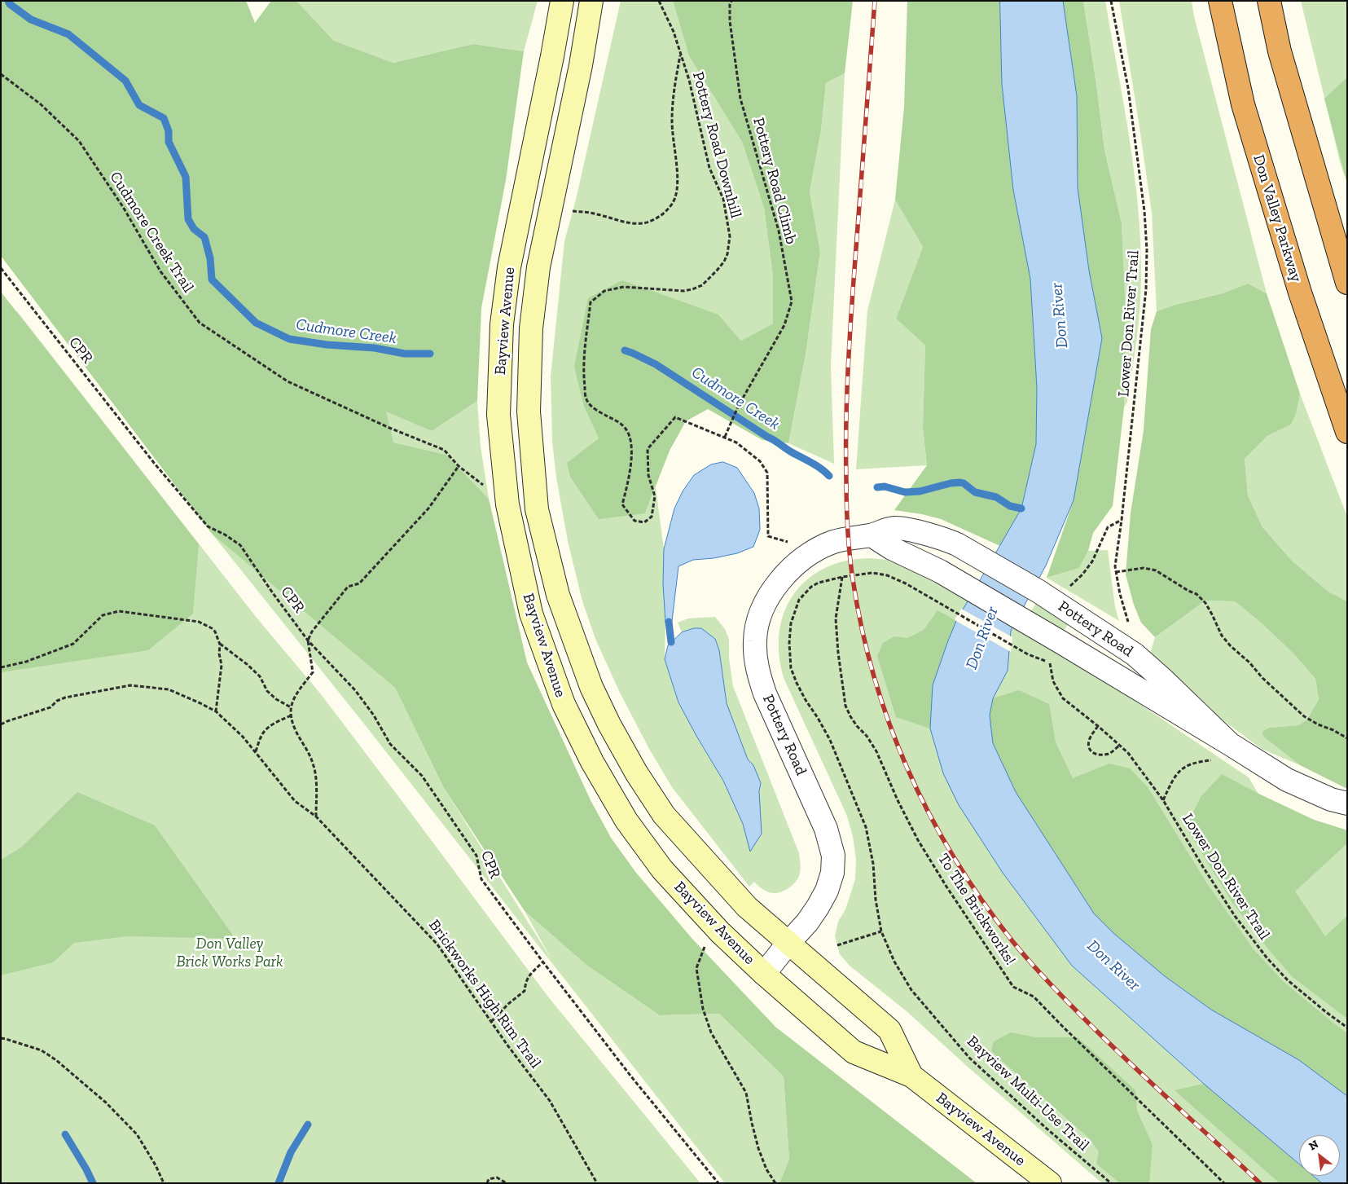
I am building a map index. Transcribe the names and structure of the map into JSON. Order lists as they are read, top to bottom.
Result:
{
  "streets": {
    "highway": ["Don Valley Parkway"],
    "main road": ["Bayview Avenue"],
    "street": ["Pottery Road"],
    "path": [
      "Pottery Road Downhill",
      "Pottery Road Climb",
      "Cudmore Creek Trail",
      "Lower Don River Trail",
      "CPR",
      "To The Brickworks!",
      "Brickworks High Rim Trail",
      "Bayview Multi-Use Trail"
    ]
  },
  "crossings": [
    ["Pottery Road Downhill", "Pottery Road Climb"],
    ["Cudmore Creek Trail", "Bayview Avenue"],
    ["Bayview Avenue", "Pottery Road"],
    ["Lower Don River Trail", "Bayview Multi-Use Trail"],
    ["To The Brickworks!", "Bayview Multi-Use Trail"]
  ],
  "water": ["Don River", "Cudmore Creek"],
  "parks": ["Don Valley Brick Works Park"],
  "north": "top left"
}
